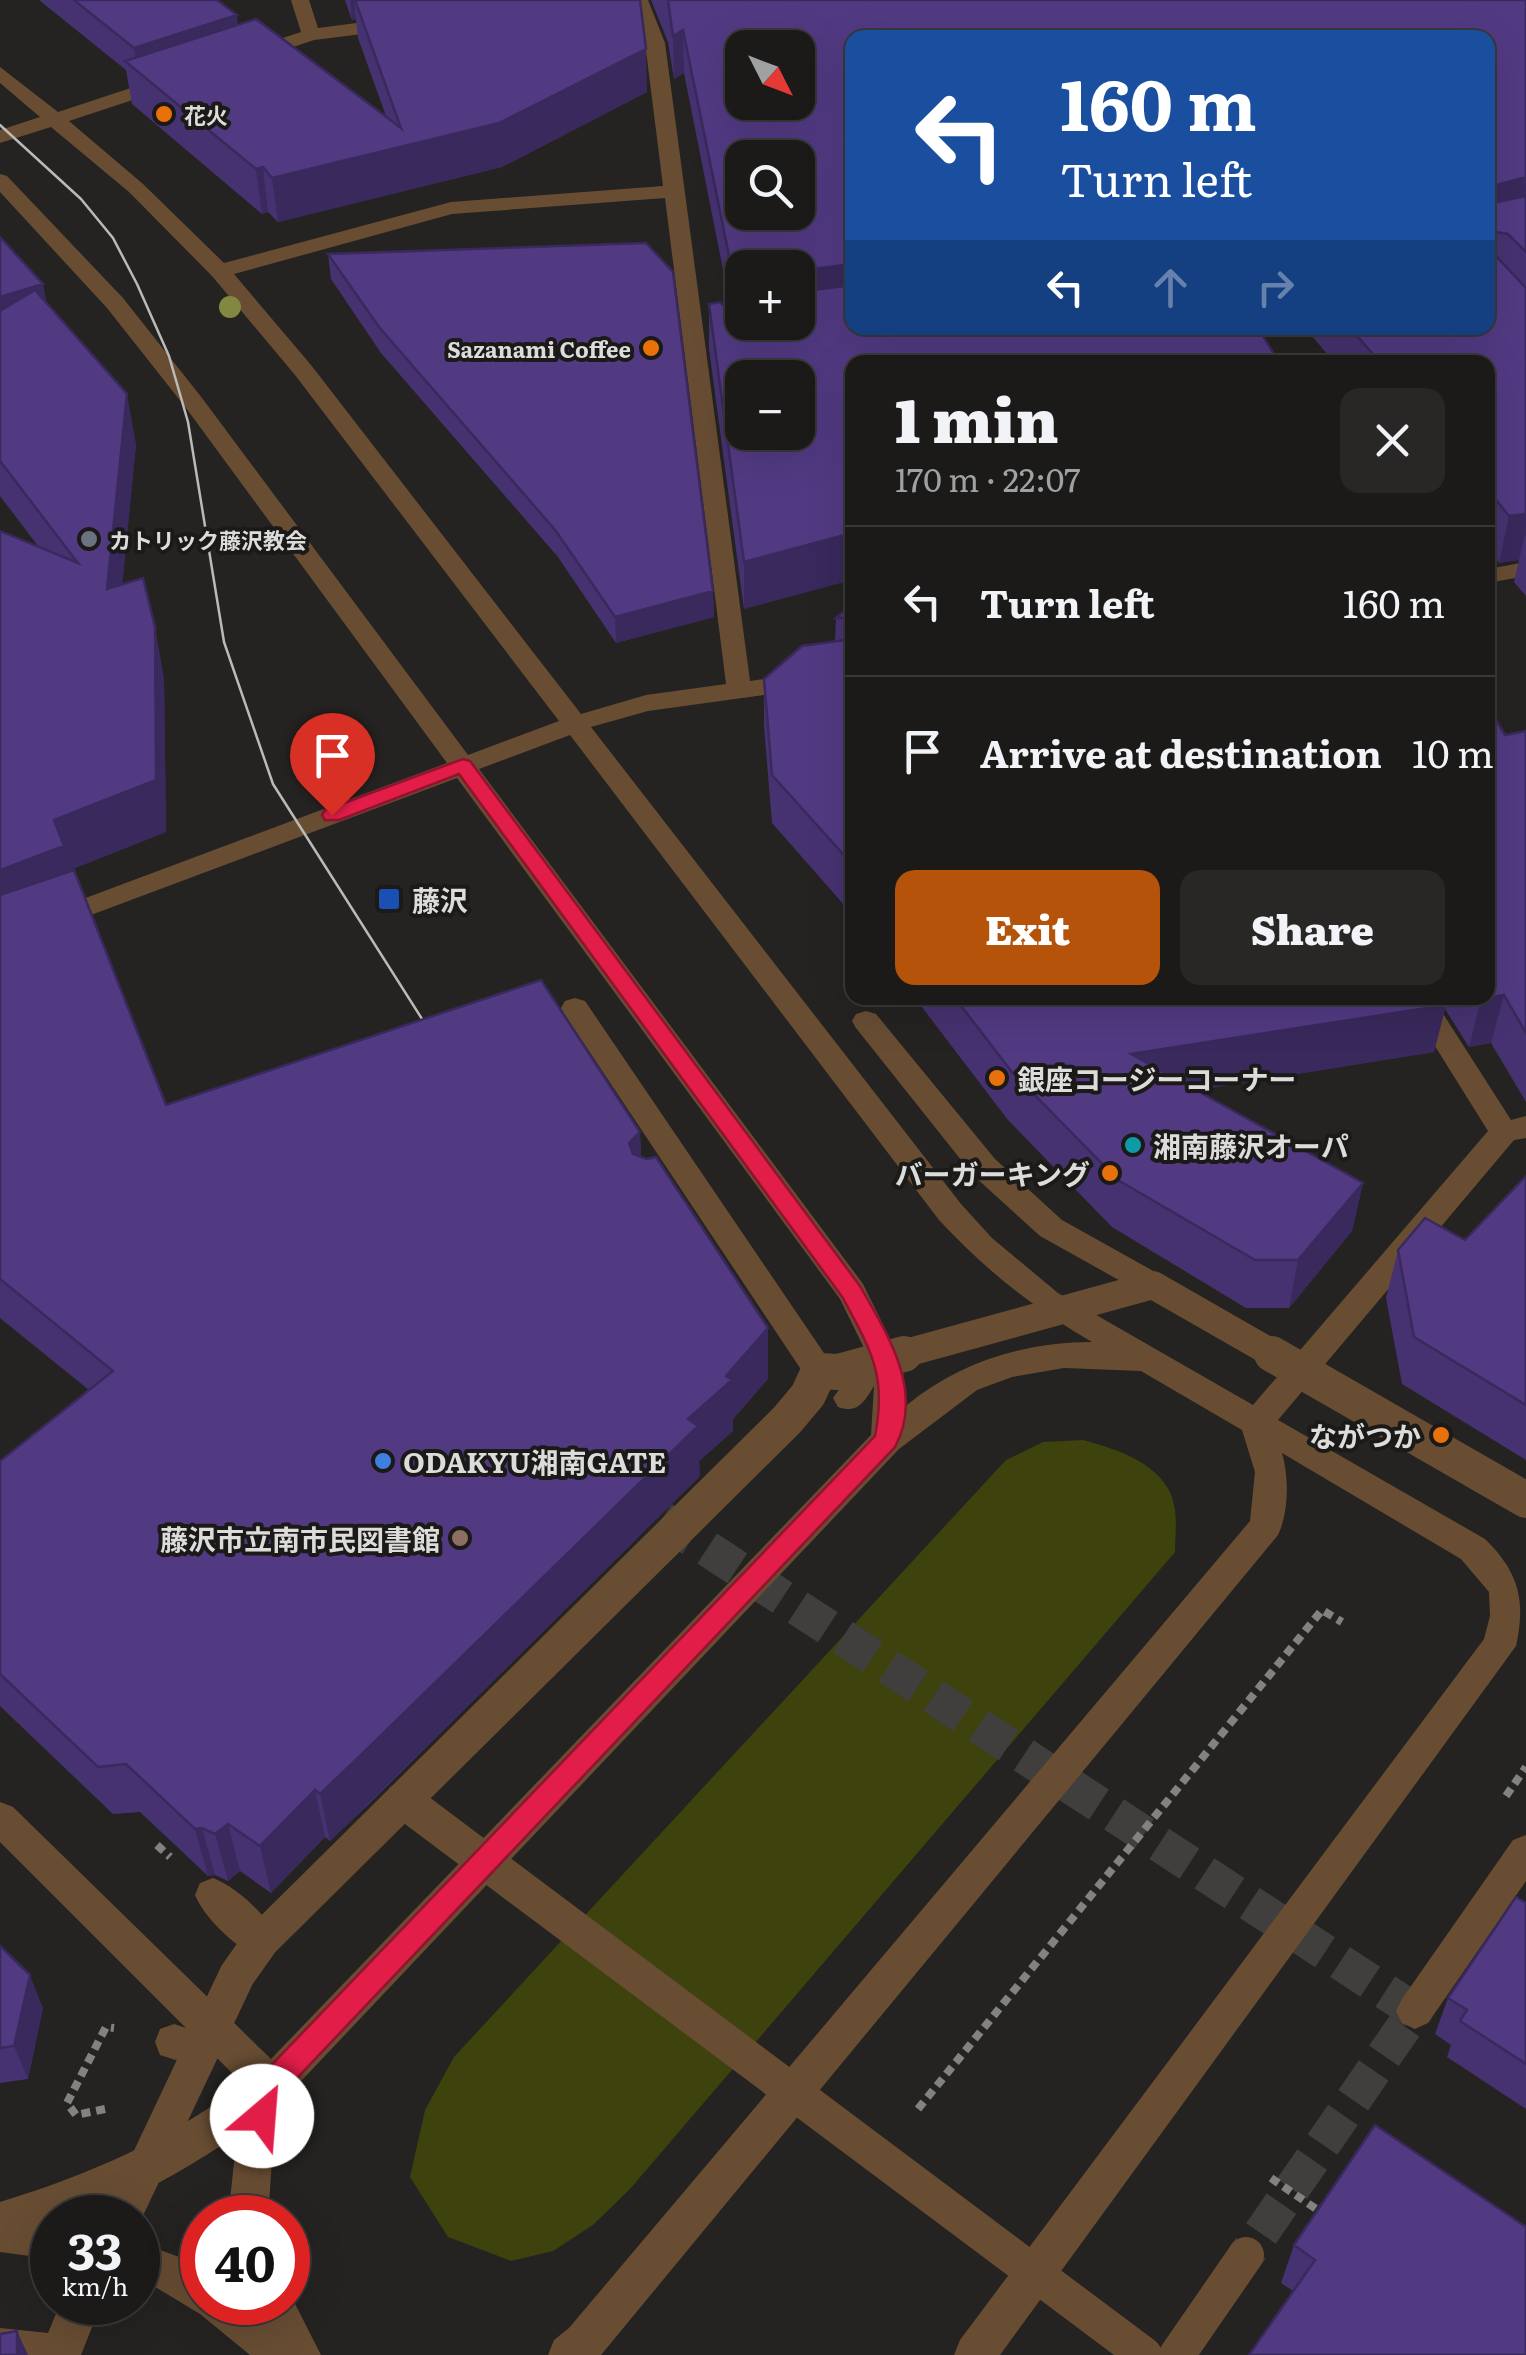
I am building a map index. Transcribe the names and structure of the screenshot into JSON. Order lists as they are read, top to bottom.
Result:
{
  "places": {
    "other": [
      "花火",
      "Sazanami Coffee",
      "カトリック藤沢教会",
      "銀座コージーコーナー",
      "湘南藤沢オーパ",
      "バーガーキング",
      "ながつか",
      "ODAKYU湘南GATE",
      "藤沢市立南市民図書館"
    ],
    "transit": ["藤沢"]
  },
  "north": "bottom right",
  "page": {
    "map_buttons": ["+", "−"],
    "turn": ["160 m", "Turn left"],
    "heading": ["1 min", "170 m · 22:07"],
    "list": [
      {
        "name": "Turn left",
        "value": "160 m"
      },
      {
        "name": "Arrive at destination",
        "value": "10 m"
      }
    ],
    "buttons": ["Exit", "Share"],
    "speed": "33 km/h",
    "limit": "40"
  }
}
